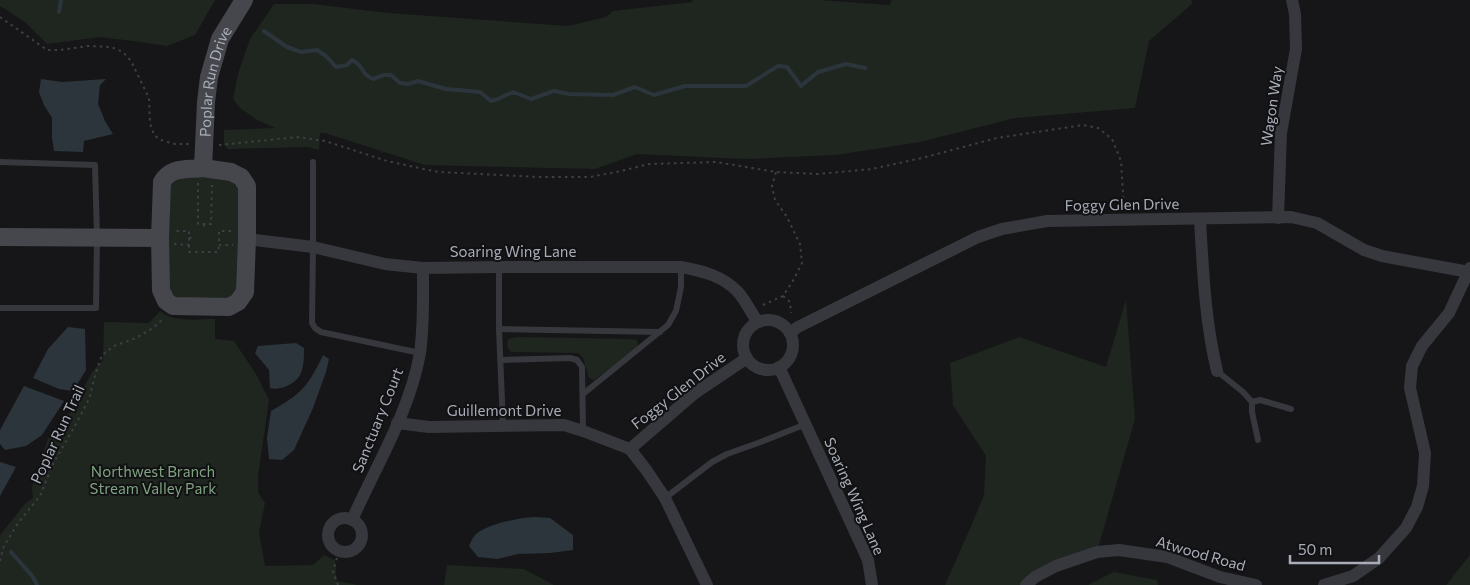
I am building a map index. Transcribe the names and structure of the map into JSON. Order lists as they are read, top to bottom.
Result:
{
  "streets": {
    "street": [
      "Poplar Run Drive",
      "Wagon Way",
      "Foggy Glen Drive",
      "Soaring Wing Lane",
      "Guillemont Drive",
      "Sanctuary Court",
      "Atwood Road"
    ],
    "path": ["Poplar Run Trail"]
  },
  "crossings": [
    ["Wagon Way", "Foggy Glen Drive"],
    ["Foggy Glen Drive", "Soaring Wing Lane"],
    ["Foggy Glen Drive", "Guillemont Drive"],
    ["Soaring Wing Lane", "Sanctuary Court"],
    ["Guillemont Drive", "Sanctuary Court"]
  ],
  "parks": ["Northwest Branch Stream Valley Park"],
  "scale_bar": "50 m"
}
